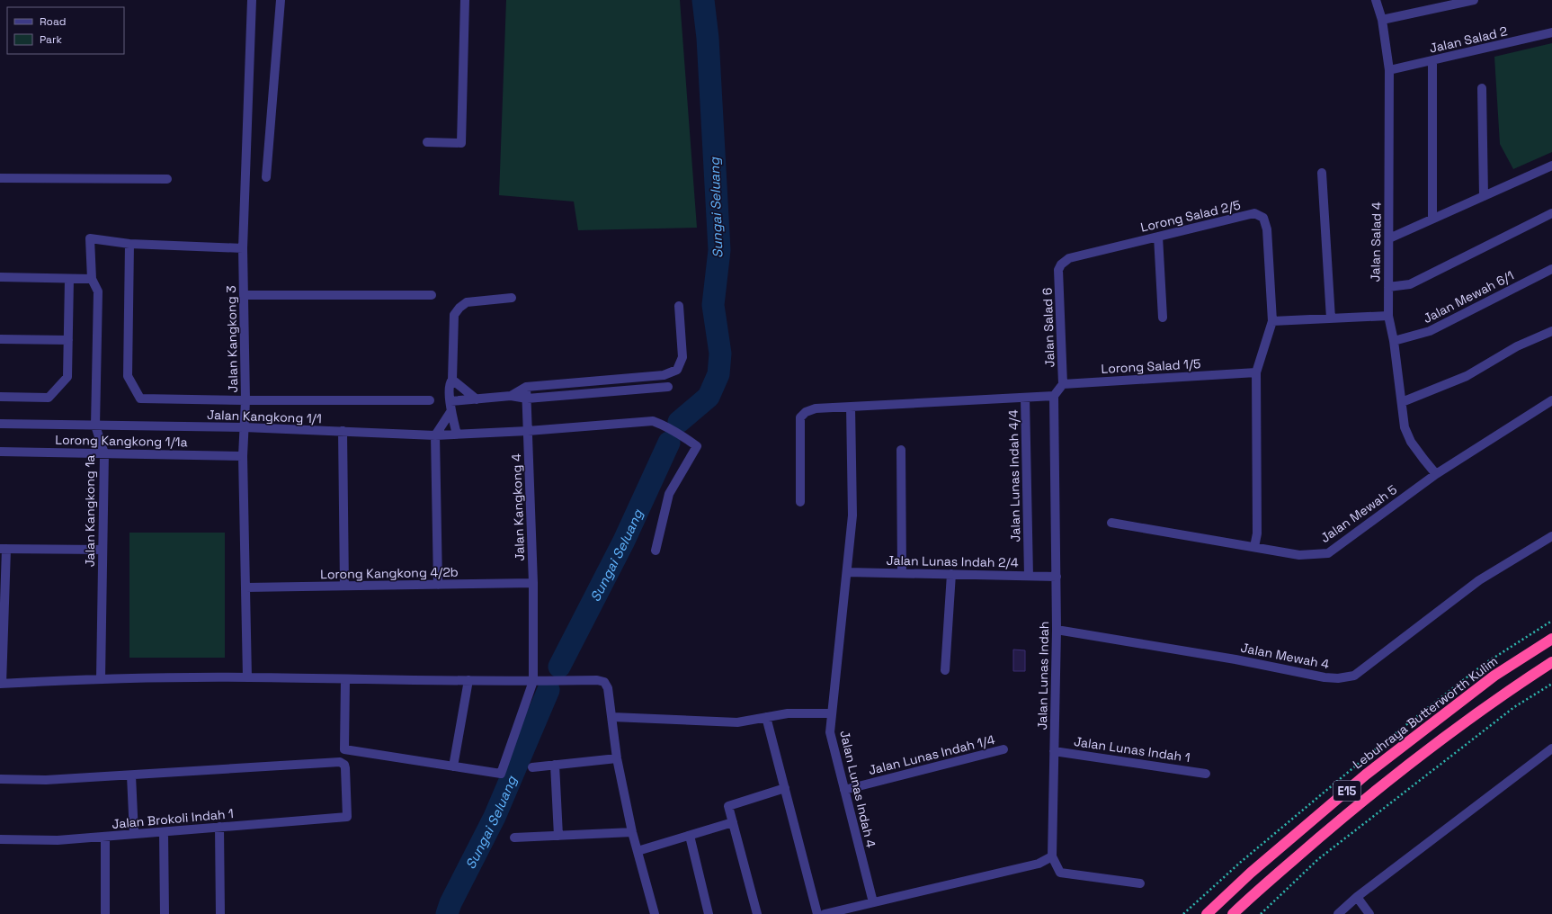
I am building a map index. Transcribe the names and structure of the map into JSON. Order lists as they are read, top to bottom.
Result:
{
  "streets": {
    "highway": ["Lebuhraya Butterworth Kulim", "E15"],
    "street": [
      "Jalan Salad 2",
      "Lorong Salad 2/5",
      "Jalan Salad 4",
      "Jalan Mewah 6/1",
      "Jalan Salad 6",
      "Jalan Kangkong 3",
      "Lorong Salad 1/5",
      "Jalan Kangkong 1/1",
      "Lorong Kangkong 1/1a",
      "Jalan Lunas Indah 4/4",
      "Jalan Kangkong 4",
      "Jalan Kangkong 1a",
      "Jalan Mewah 5",
      "Jalan Lunas Indah 2/4",
      "Lorong Kangkong 4/2b",
      "Jalan Mewah 4",
      "Jalan Lunas Indah",
      "Jalan Lunas Indah 1",
      "Jalan Lunas Indah 1/4",
      "Jalan Lunas Indah 4",
      "Jalan Brokoli Indah 1"
    ]
  },
  "crossings": [
    ["Jalan Salad 2", "Jalan Salad 4"],
    ["Lorong Salad 2/5", "Jalan Salad 6"],
    ["Lorong Salad 2/5", "Lorong Salad 1/5"],
    ["Lorong Salad 2/5", "Jalan Mewah 5"],
    ["Jalan Salad 4", "Jalan Mewah 6/1"],
    ["Jalan Salad 4", "Jalan Mewah 5"],
    ["Jalan Salad 6", "Lorong Salad 1/5"],
    ["Jalan Kangkong 3", "Jalan Kangkong 1/1"],
    ["Jalan Kangkong 3", "Lorong Kangkong 1/1a"],
    ["Jalan Kangkong 3", "Lorong Kangkong 4/2b"],
    ["Jalan Kangkong 1/1", "Jalan Kangkong 4"],
    ["Jalan Kangkong 1/1", "Jalan Kangkong 1a"],
    ["Lorong Kangkong 1/1a", "Jalan Kangkong 1a"],
    ["Jalan Lunas Indah 4/4", "Jalan Lunas Indah 2/4"],
    ["Jalan Kangkong 4", "Lorong Kangkong 4/2b"],
    ["Jalan Lunas Indah 2/4", "Jalan Lunas Indah"],
    ["Jalan Lunas Indah 2/4", "Jalan Lunas Indah 4"],
    ["Jalan Mewah 4", "Jalan Lunas Indah"],
    ["Jalan Lunas Indah", "Jalan Lunas Indah 1"],
    ["Jalan Lunas Indah 1/4", "Jalan Lunas Indah 4"]
  ],
  "water": ["Sungai Seluang"],
  "legend": ["Road", "Park"]
}
